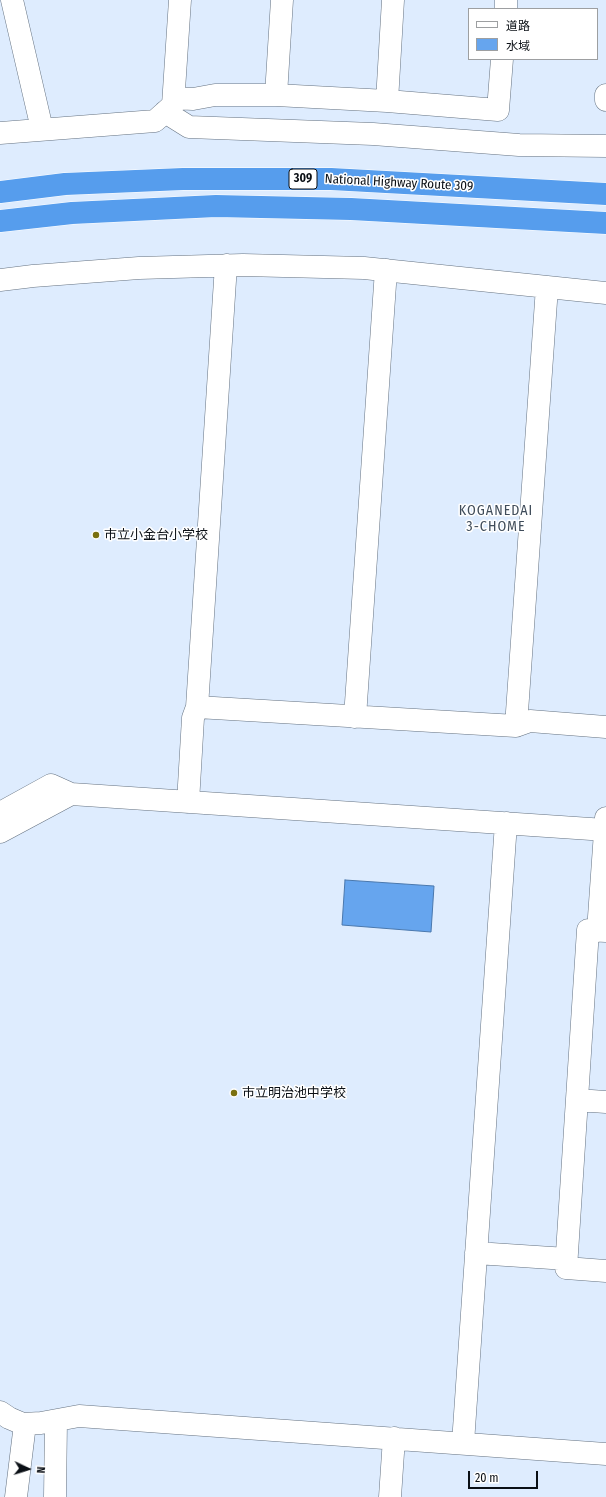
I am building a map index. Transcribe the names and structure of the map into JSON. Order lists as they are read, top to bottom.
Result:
{
  "streets": {
    "highway": ["309", "National Highway Route 309"]
  },
  "districts": ["KOGANEDAI 3-CHOME"],
  "places": ["市立小金台小学校", "市立明治池中学校"],
  "legend": ["道路", "水域"],
  "scale_bar": "20 m",
  "north": "right"
}
